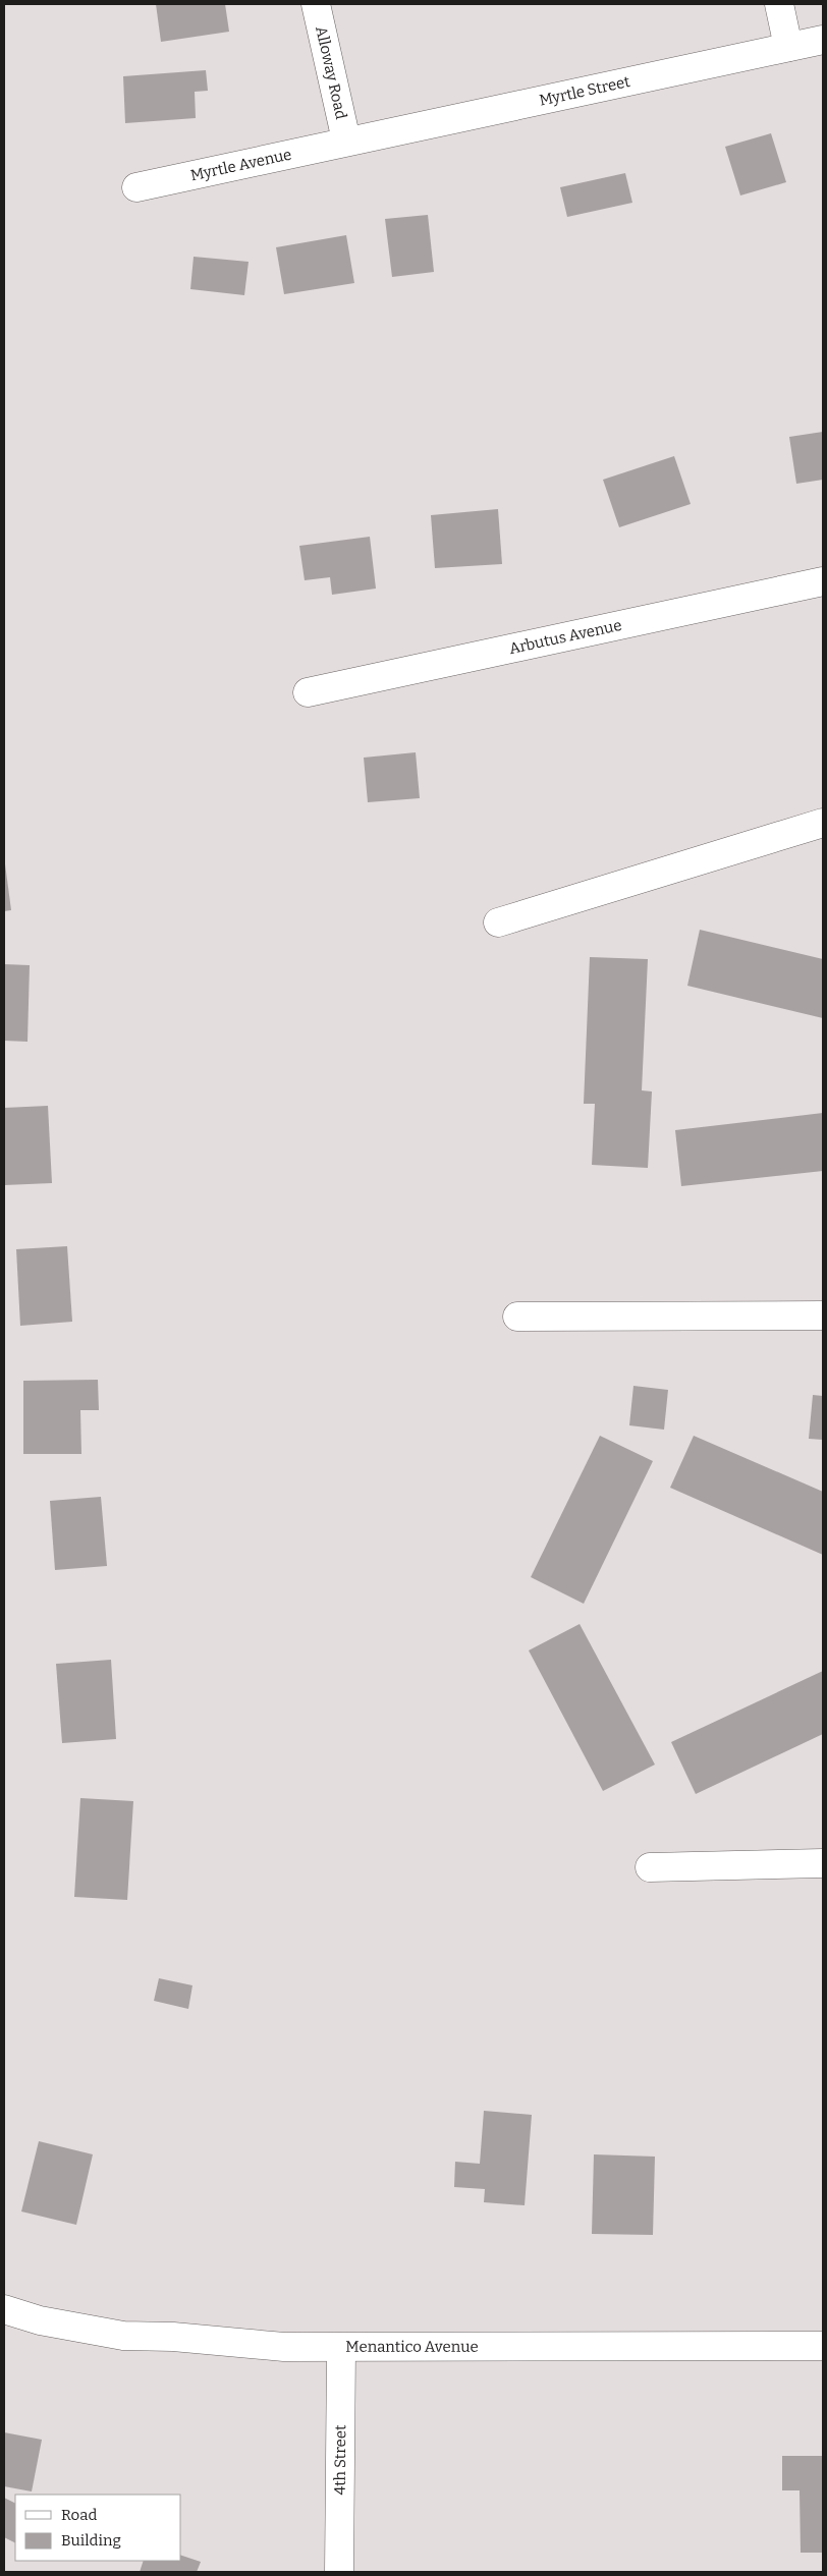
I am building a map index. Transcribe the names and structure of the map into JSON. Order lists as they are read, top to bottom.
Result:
{
  "streets": {
    "street": [
      "Alloway Road",
      "Myrtle Street",
      "Myrtle Avenue",
      "Arbutus Avenue",
      "Menantico Avenue",
      "4th Street"
    ]
  },
  "crossings": [
    ["Alloway Road", "Myrtle Street"],
    ["Alloway Road", "Myrtle Avenue"],
    ["Myrtle Street", "Myrtle Avenue"],
    ["Menantico Avenue", "4th Street"]
  ],
  "legend": ["Road", "Building"]
}
